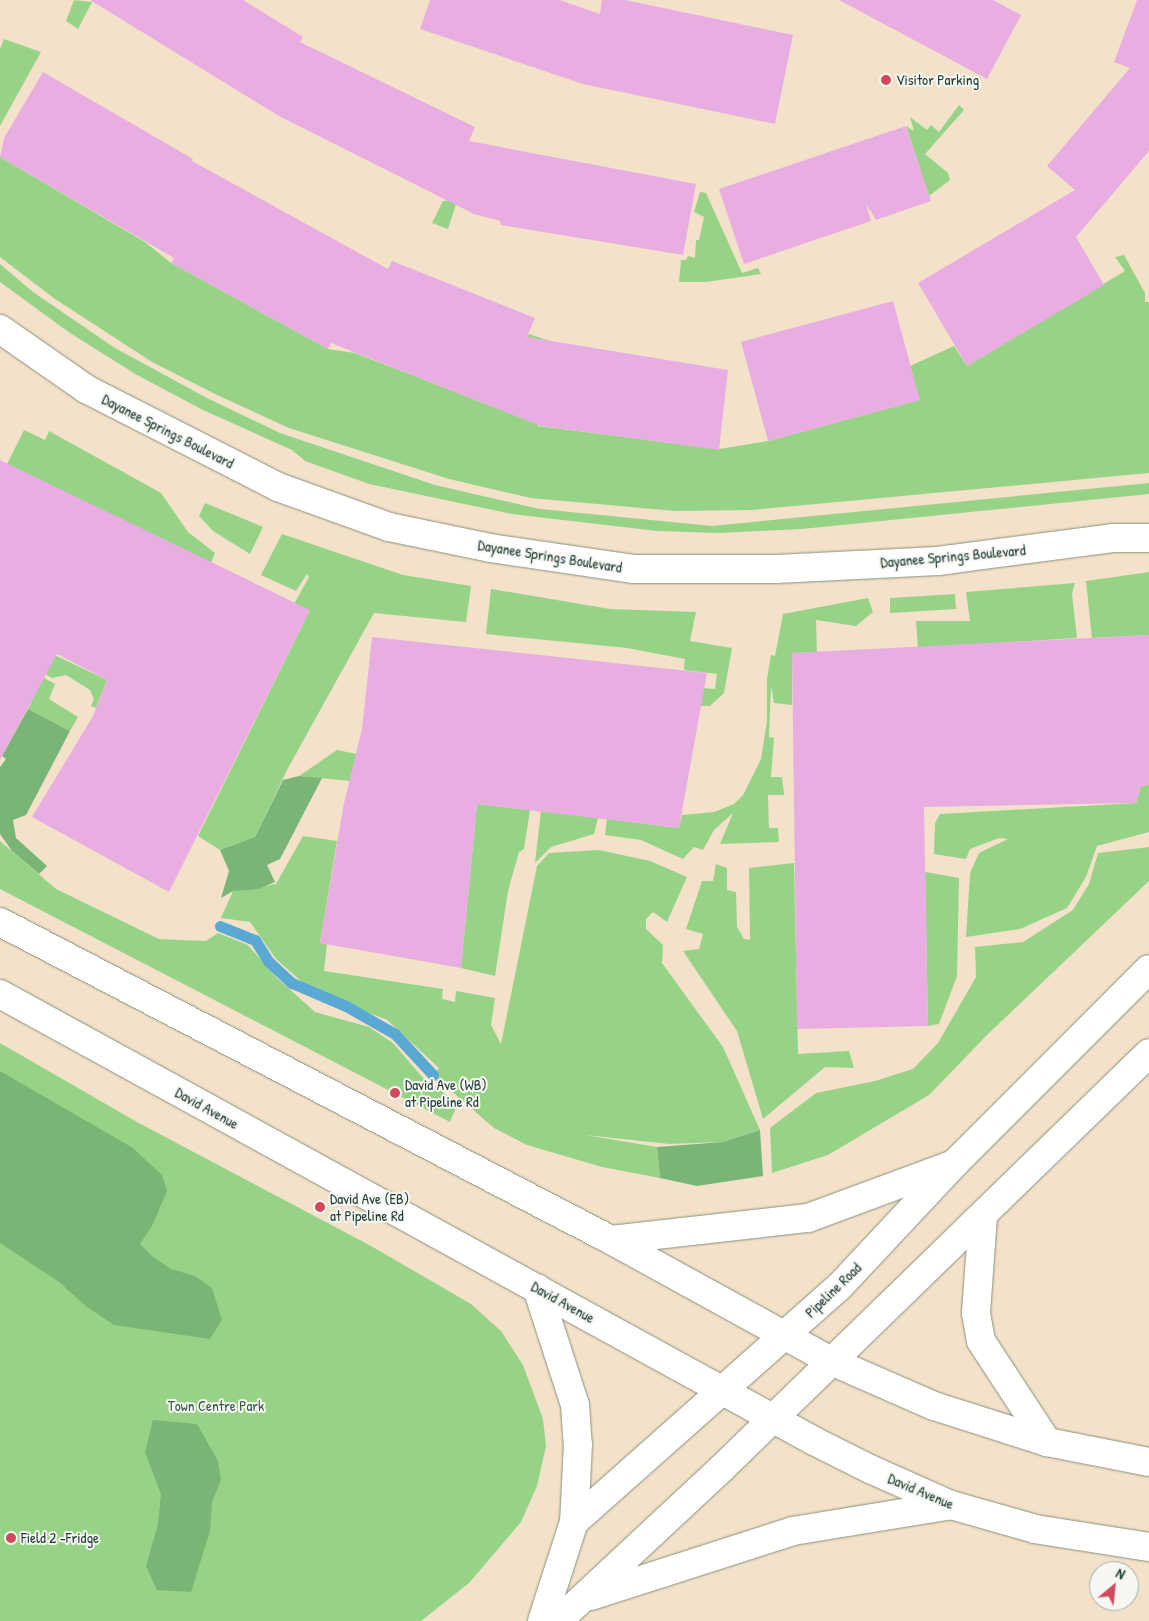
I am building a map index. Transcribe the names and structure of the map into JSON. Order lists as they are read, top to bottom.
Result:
{
  "streets": {
    "main road": ["Dayanee Springs Boulevard", "David Avenue", "Pipeline Road"]
  },
  "crossings": [
    ["David Avenue", "Pipeline Road"]
  ],
  "parks": ["Town Centre Park"],
  "places": [
    "Visitor Parking",
    "David Ave (WB) at Pipeline Rd",
    "David Ave (EB) at Pipeline Rd",
    "Field 2 -Fridge"
  ],
  "north": "top right"
}
